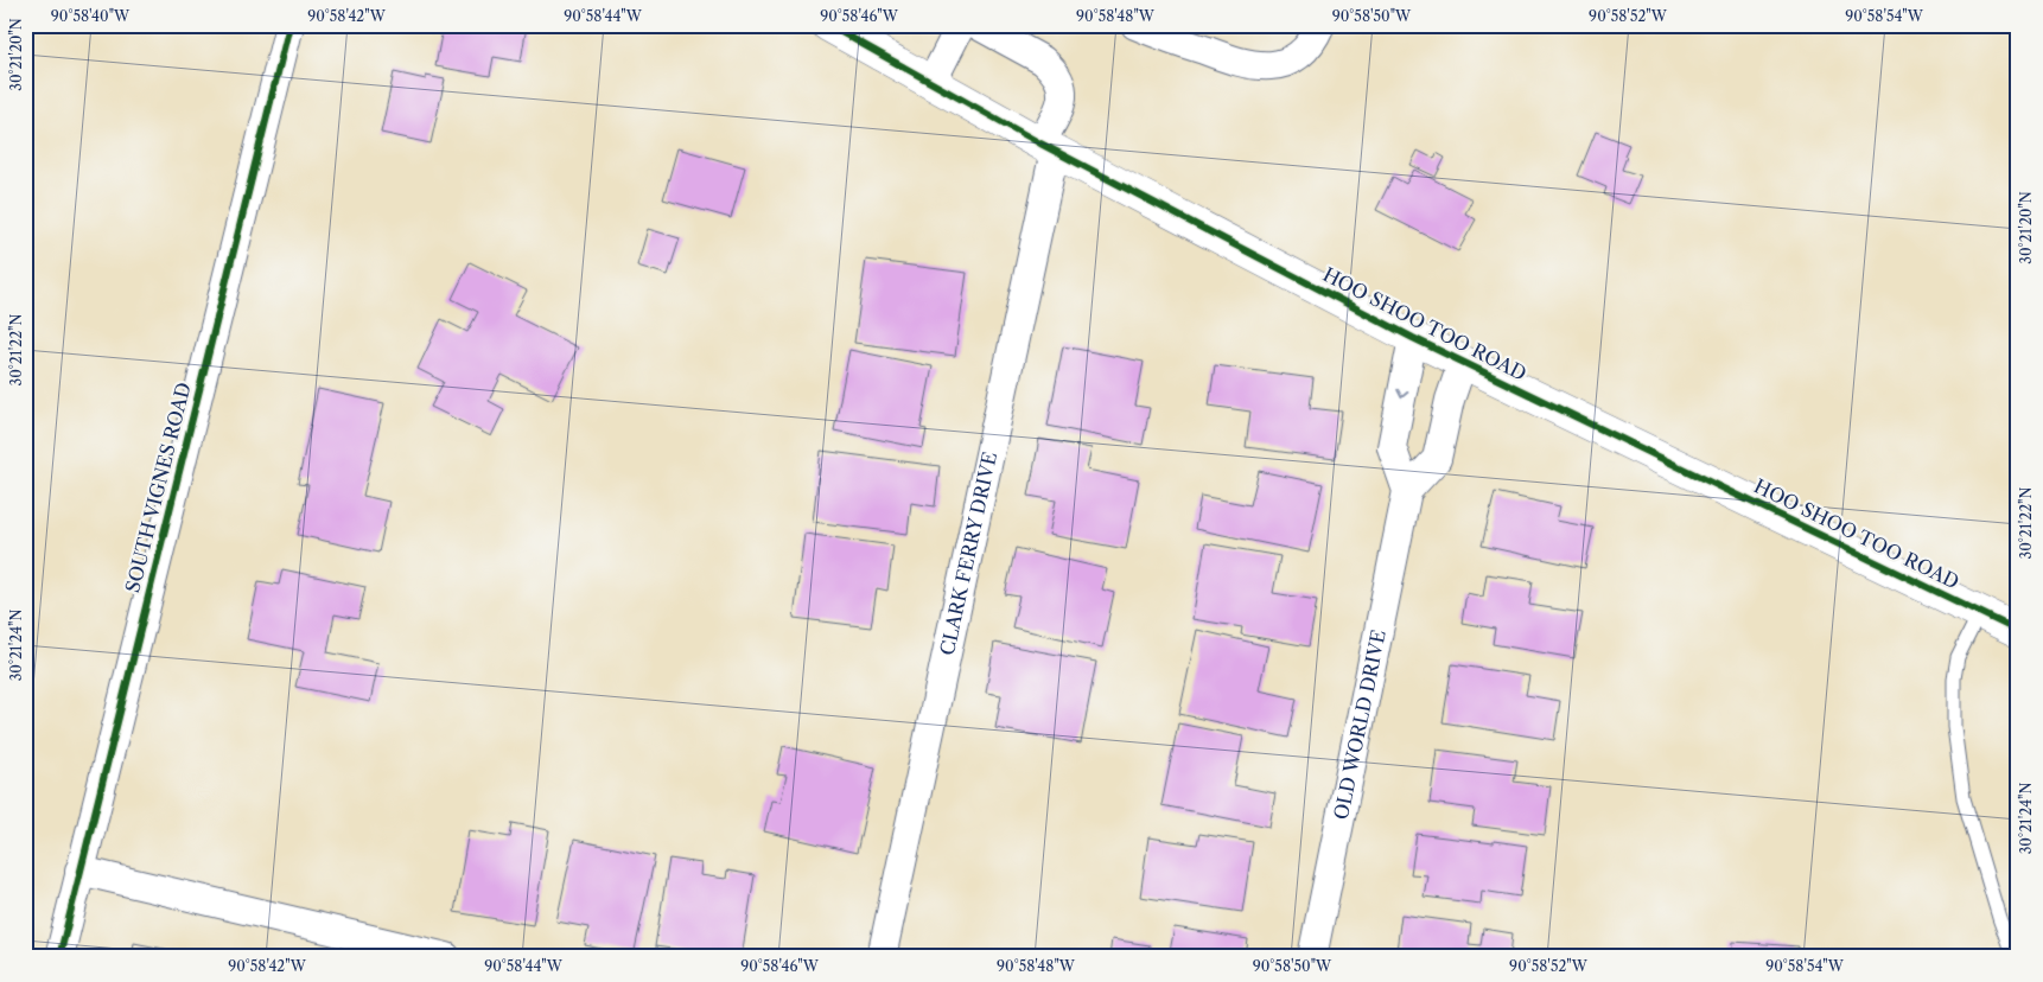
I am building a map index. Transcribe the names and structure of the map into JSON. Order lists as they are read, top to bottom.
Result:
{
  "streets": {
    "street": [
      "HOO SHOO TOO ROAD",
      "SOUTH VIGNES ROAD",
      "CLARK FERRY DRIVE",
      "OLD WORLD DRIVE"
    ]
  },
  "crossings": [
    ["HOO SHOO TOO ROAD", "CLARK FERRY DRIVE"],
    ["HOO SHOO TOO ROAD", "OLD WORLD DRIVE"]
  ],
  "coordinates": [
    "90°58'40\"W",
    "90°58'42\"W",
    "90°58'44\"W",
    "90°58'46\"W",
    "90°58'48\"W",
    "90°58'50\"W",
    "90°58'52\"W",
    "90°58'54\"W",
    "30°21'20\"N",
    "30°21'22\"N",
    "30°21'24\"N"
  ]
}
